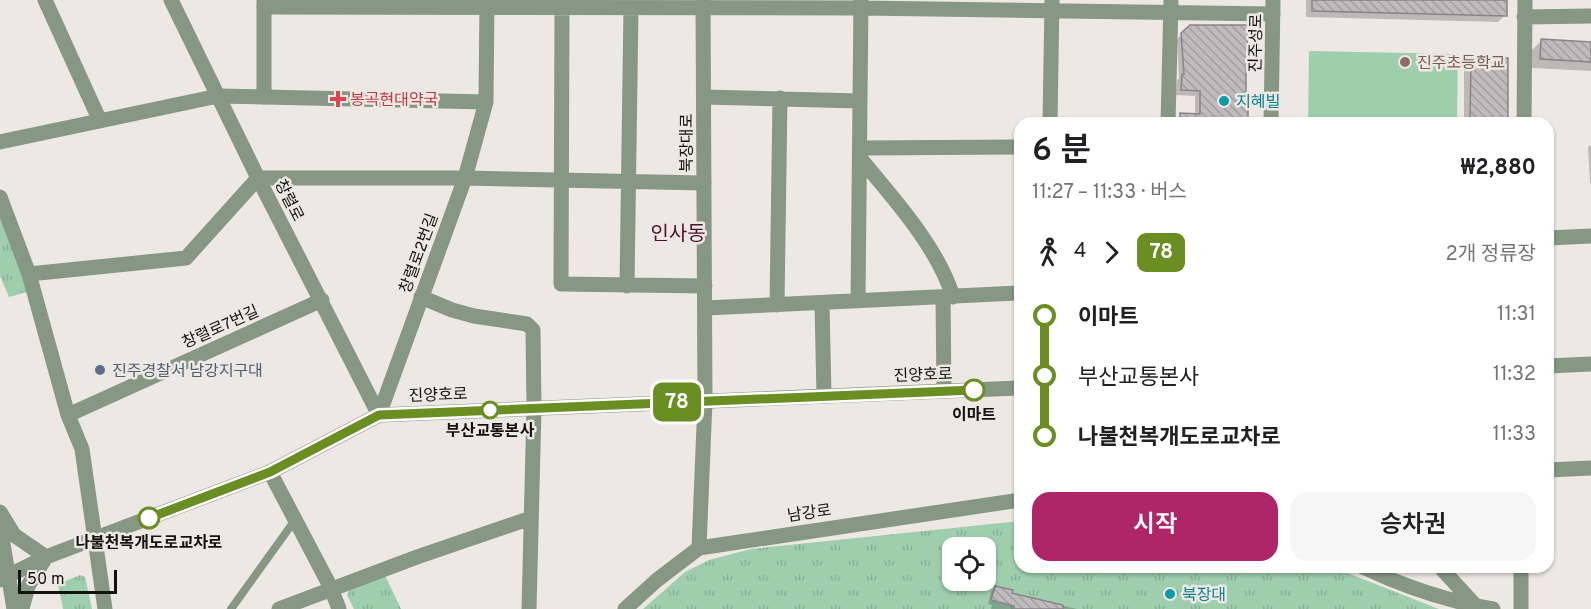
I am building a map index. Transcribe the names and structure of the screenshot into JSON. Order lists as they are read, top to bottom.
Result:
{
  "streets": {
    "street": [
      "진주성로",
      "북장대로",
      "창렬로",
      "창렬로2번길",
      "창렬로7번길",
      "진양호로",
      "남강로"
    ]
  },
  "crossings": [
    ["북장대로", "진양호로"],
    ["북장대로", "남강로"],
    ["창렬로", "창렬로2번길"],
    ["창렬로", "창렬로7번길"],
    ["창렬로", "진양호로"],
    ["창렬로2번길", "진양호로"]
  ],
  "districts": ["인사동"],
  "places": {
    "other": [
      "진주초등학교",
      "지혜빌",
      "진주경찰서 남강지구대",
      "이마트",
      "부산교통본사",
      "나불천복개도로교차로",
      "북장대"
    ],
    "health": ["봉곡현대약국"]
  },
  "lines": ["bus line 78"],
  "scale_bar": "50 m",
  "page": {
    "on_map": "78",
    "heading": ["6 분", "11:27 – 11:33 · 버스", "₩2,880"],
    "legs": ["4", "78", "2개 정류장"],
    "list": [
      {
        "name": "이마트",
        "value": "11:31"
      },
      {
        "name": "부산교통본사",
        "value": "11:32"
      },
      {
        "name": "나불천복개도로교차로",
        "value": "11:33"
      }
    ],
    "buttons": ["시작", "승차권"],
    "scale": "50 m"
  }
}
